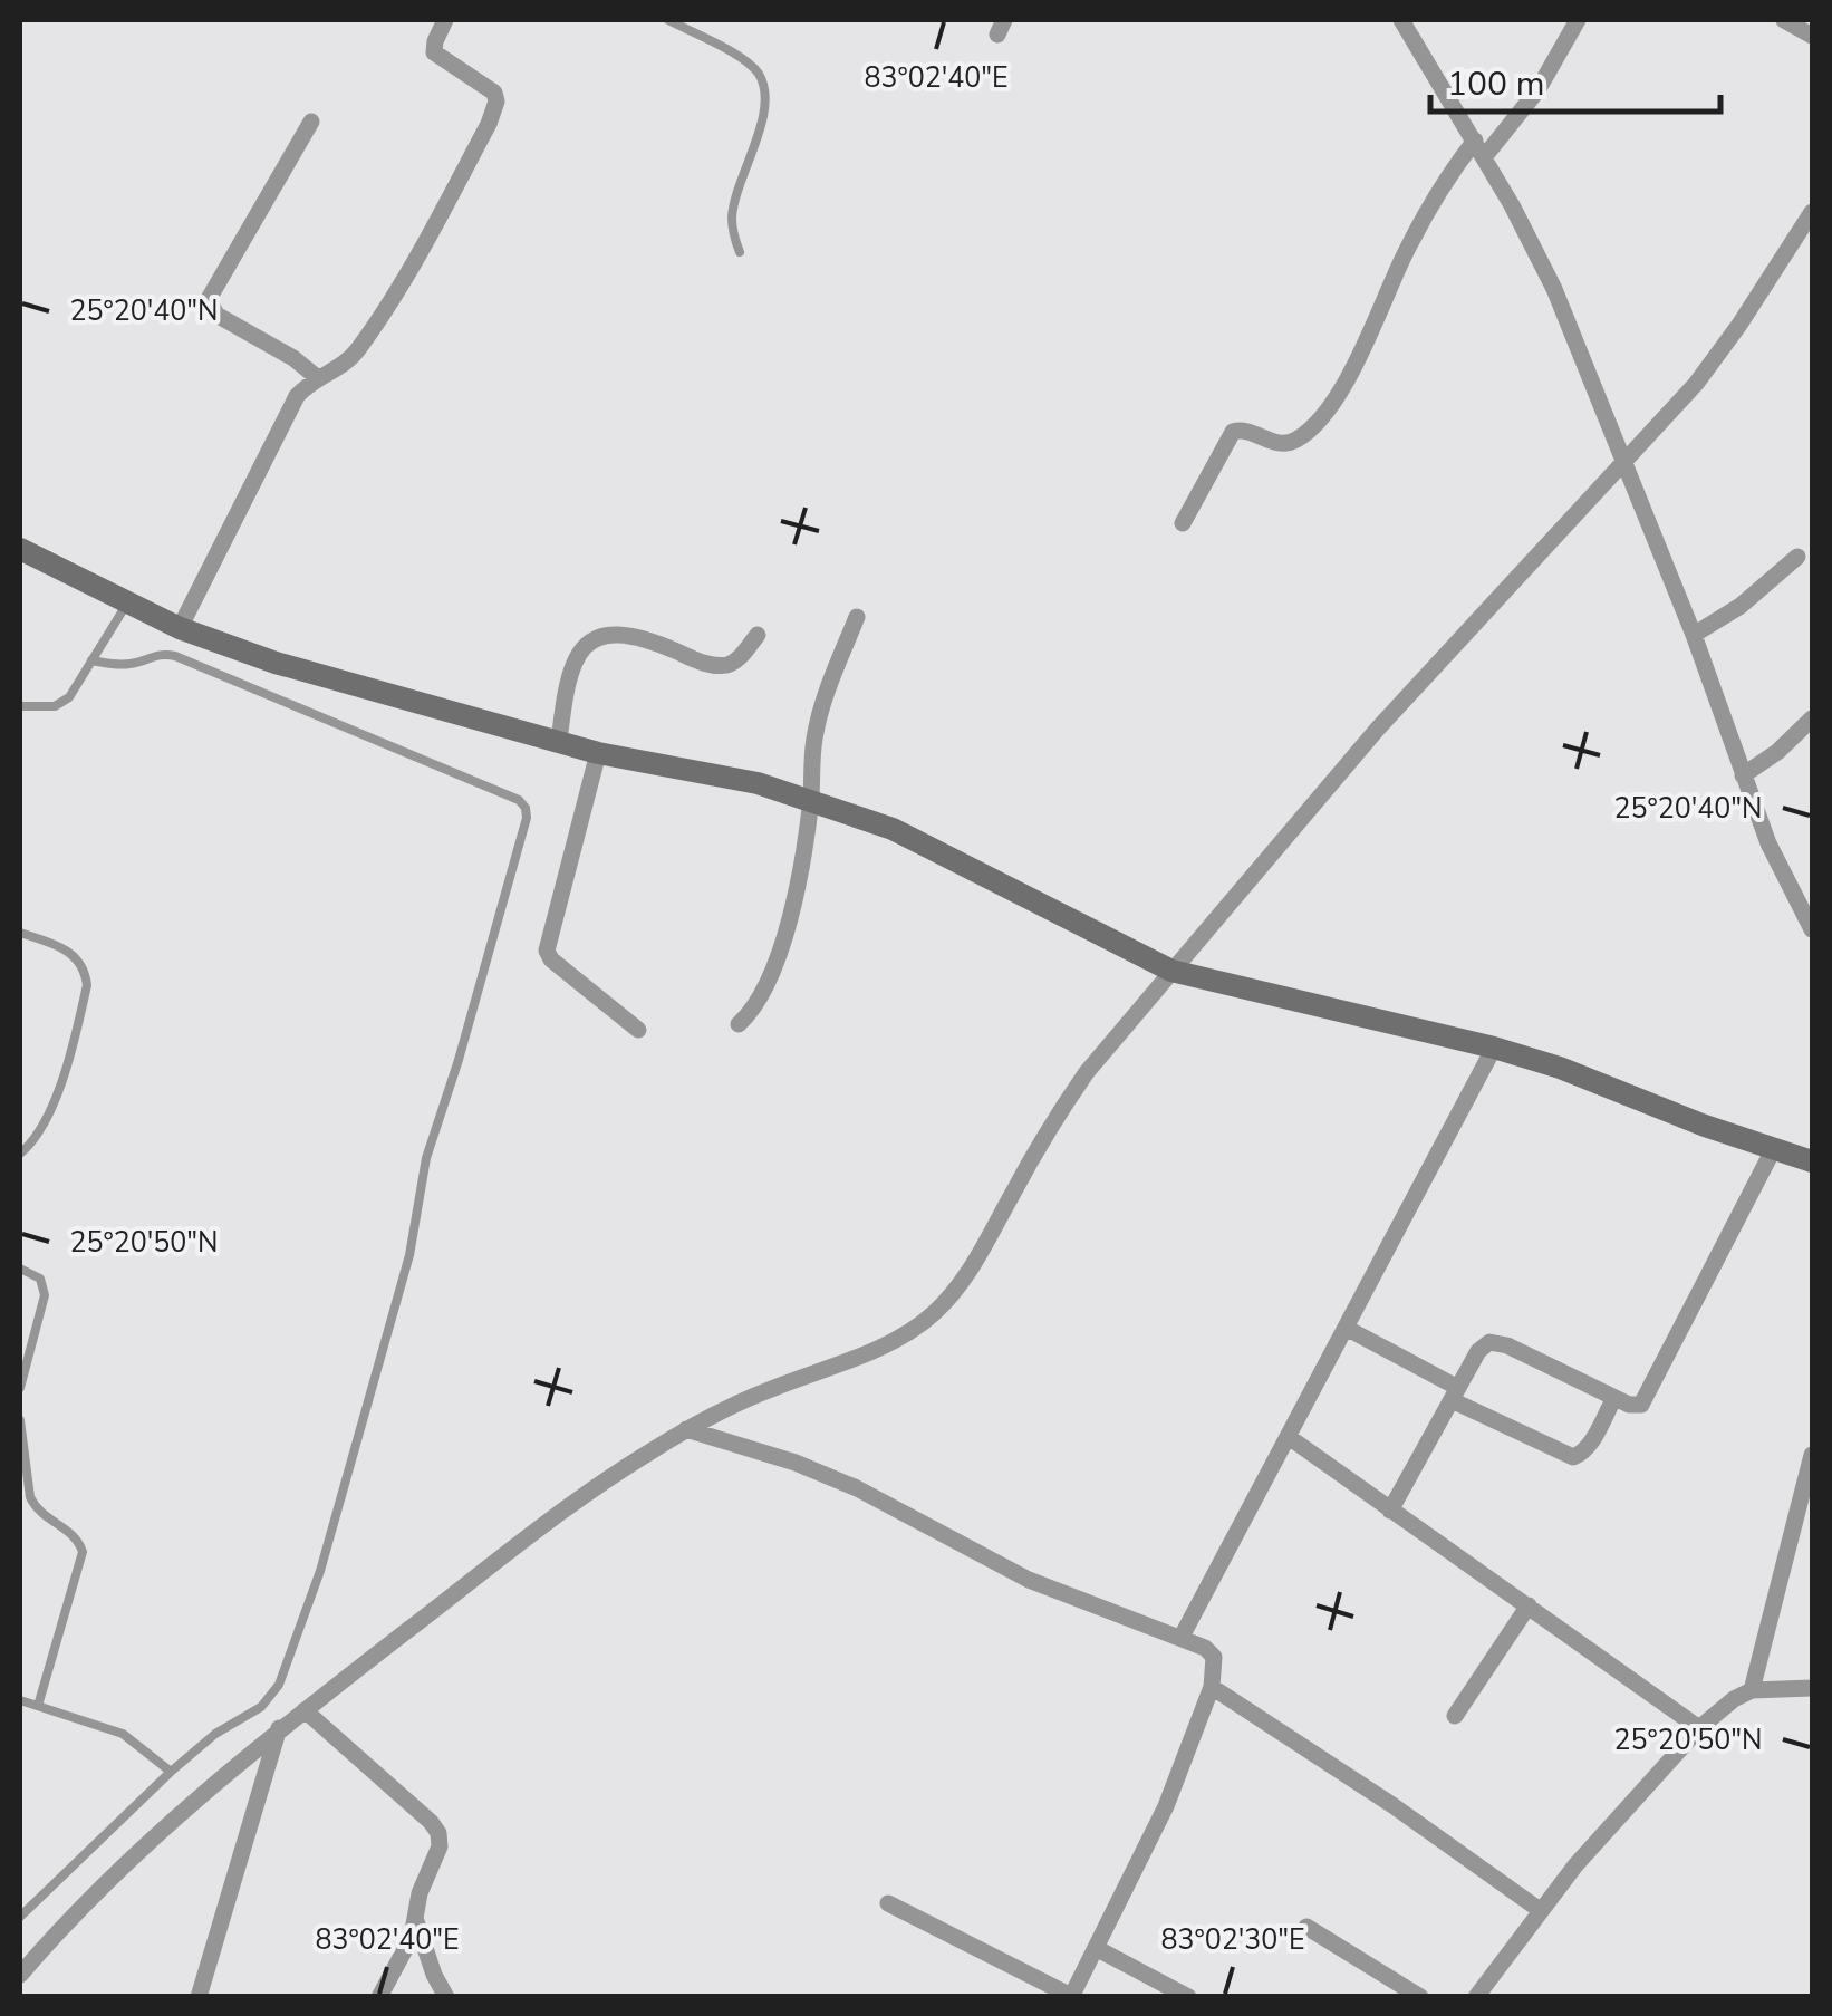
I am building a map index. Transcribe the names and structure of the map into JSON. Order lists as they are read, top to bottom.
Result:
{
  "scale_bar": "100 m",
  "coordinates": [
    "83°02'40\"E",
    "25°20'40\"N",
    "25°20'50\"N",
    "83°02'30\"E"
  ]
}
